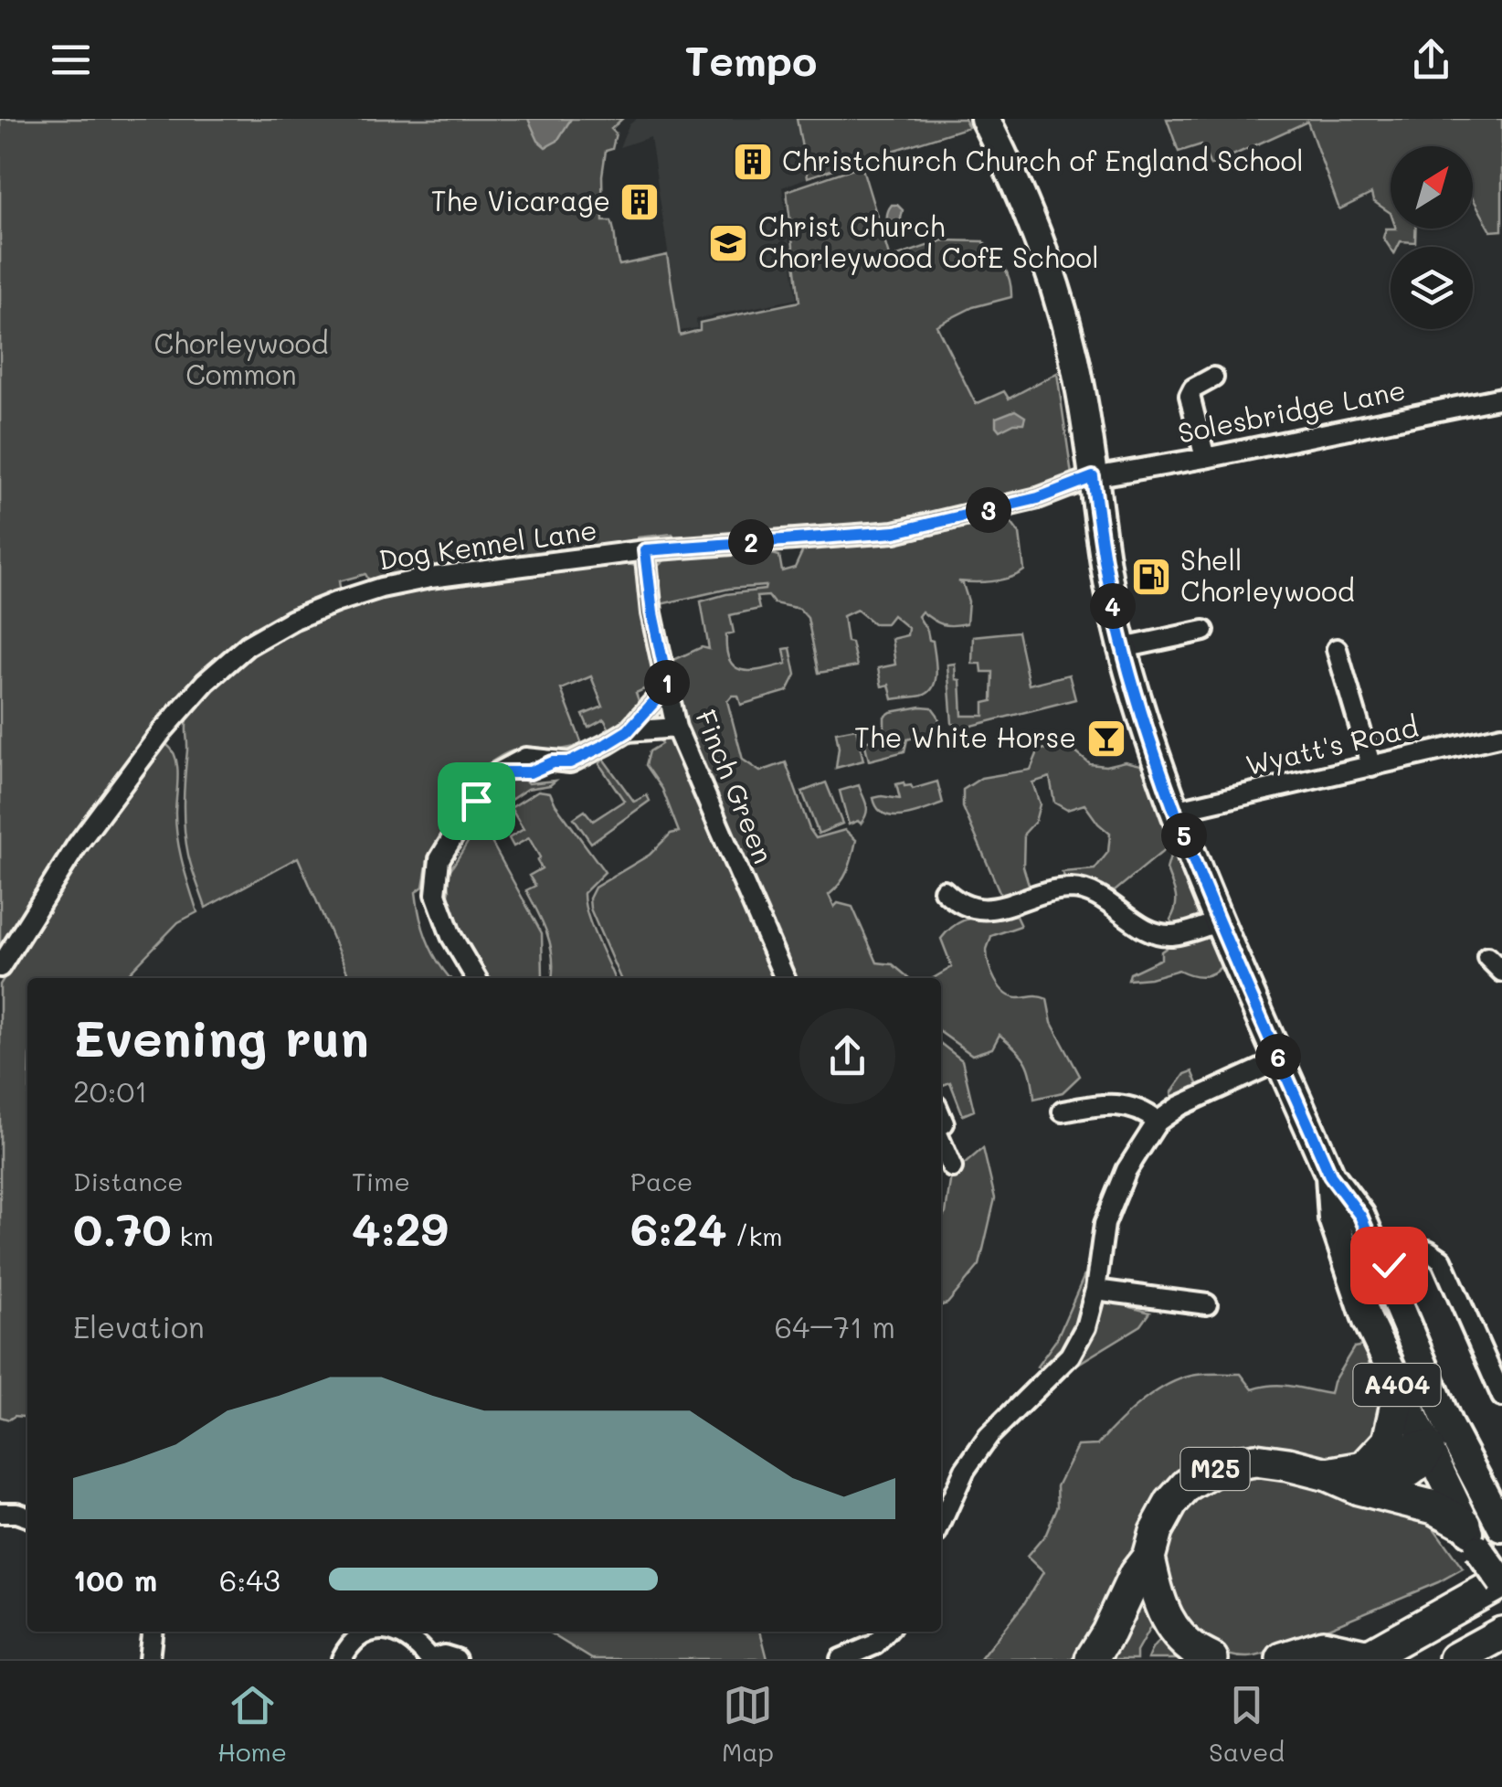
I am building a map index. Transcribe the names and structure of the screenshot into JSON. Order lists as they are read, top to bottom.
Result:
{
  "streets": {
    "highway": ["M25"],
    "main road": ["A404"],
    "street": [
      "Solesbridge Lane",
      "Dog Kennel Lane",
      "Wyatt's Road",
      "Finch Green"
    ]
  },
  "crossings": [
    ["Solesbridge Lane", "Dog Kennel Lane"],
    ["Solesbridge Lane", "A404"],
    ["Dog Kennel Lane", "Finch Green"],
    ["Dog Kennel Lane", "A404"],
    ["Wyatt's Road", "A404"],
    ["A404", "M25"]
  ],
  "parks": ["Chorleywood Common"],
  "places": {
    "building": ["Christchurch Church of England School", "The Vicarage"],
    "school or university": ["Christ Church Chorleywood CofE School"],
    "fuel station": ["Shell Chorleywood"],
    "bar": ["The White Horse"]
  },
  "north": "top right",
  "page": {
    "header": "Tempo",
    "pins": [
      "3",
      "2",
      "4",
      "1",
      "5",
      "6"
    ],
    "heading": ["Evening run", "20:01"],
    "stats": [
      ["Distance", "0.70 km"],
      ["Time", "4:29"],
      ["Pace", "6:24 /km"]
    ],
    "chart": ["Elevation", "64–71 m"],
    "list": [
      {
        "name": "100 m",
        "note": "6:43"
      }
    ],
    "tabs": ["Home", "Map", "Saved"]
  }
}
